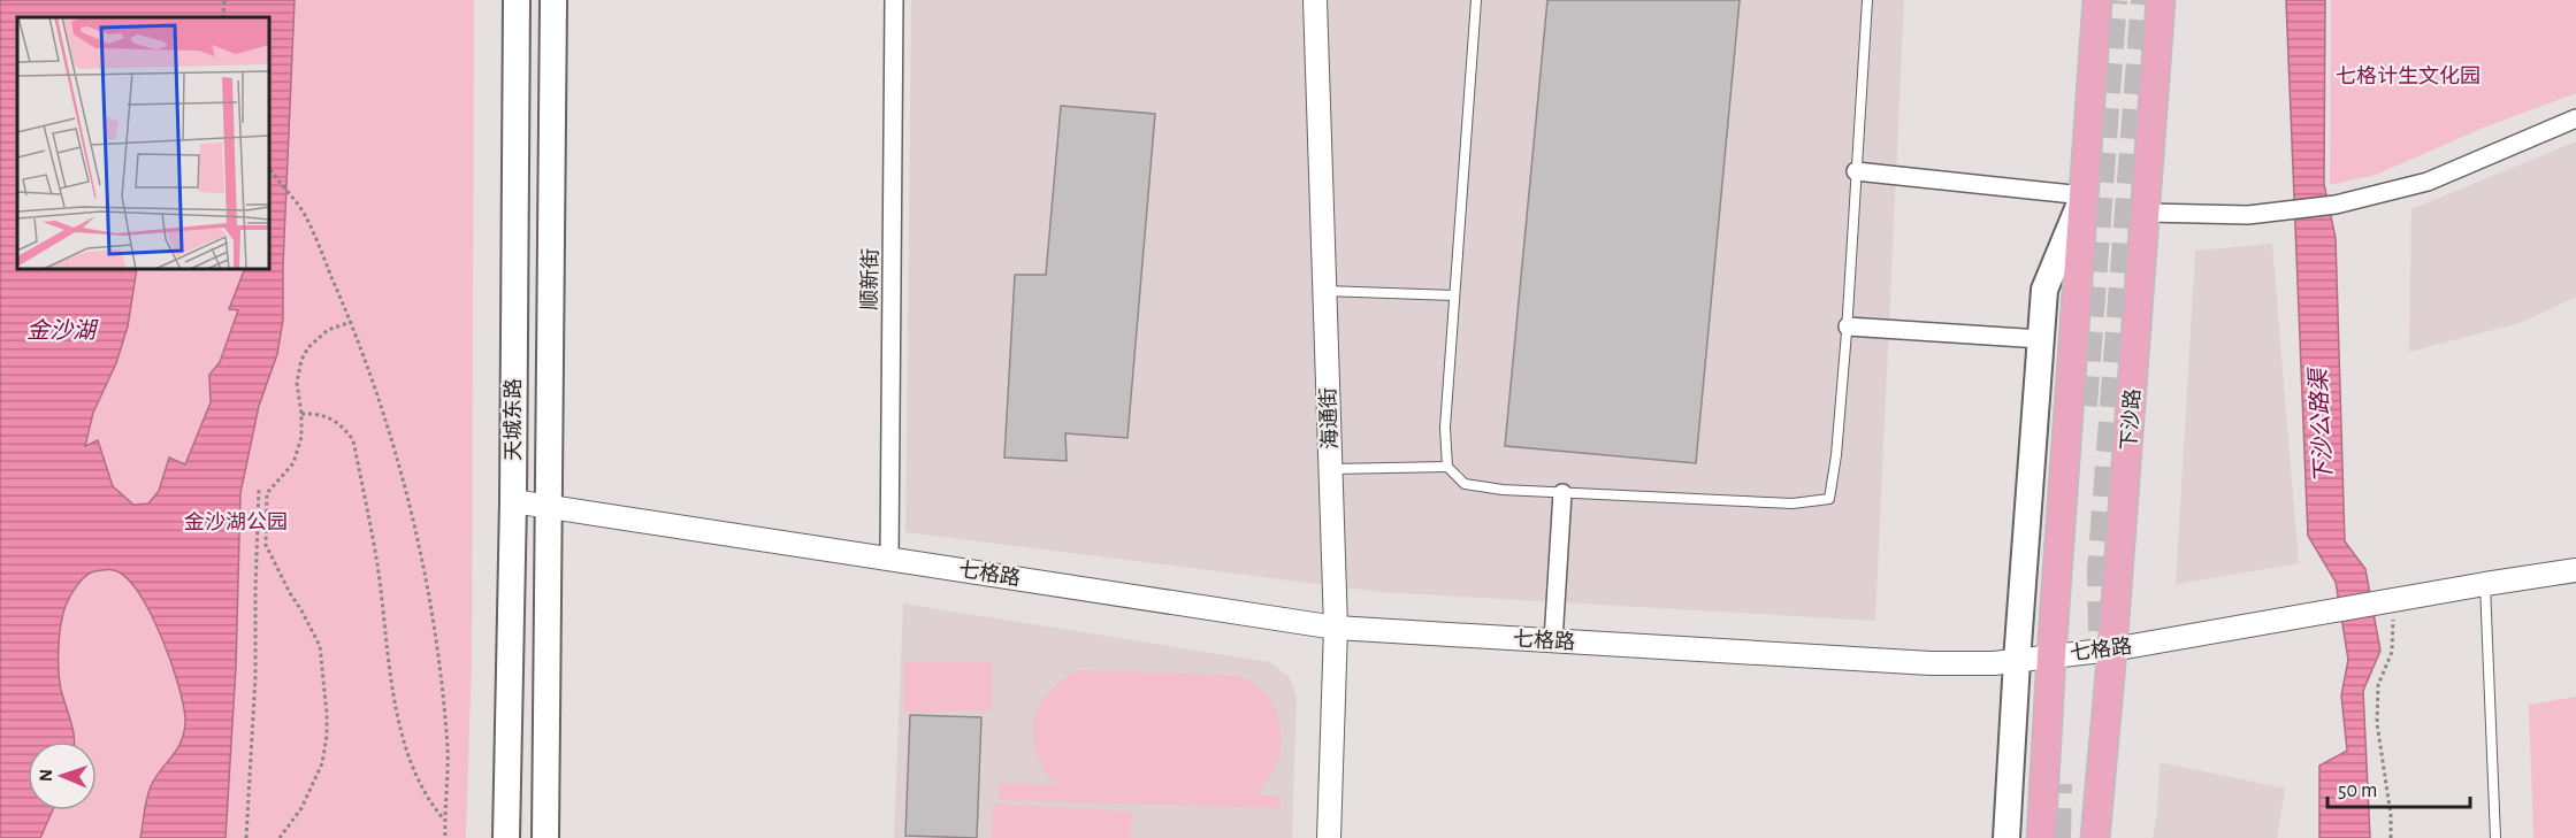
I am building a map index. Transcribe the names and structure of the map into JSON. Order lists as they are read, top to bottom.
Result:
{
  "streets": {
    "main road": ["天城东路", "下沙路"],
    "street": ["顺新街", "海通街", "七格路"]
  },
  "crossings": [
    ["顺新街", "七格路"],
    ["海通街", "七格路"],
    ["天城东路", "七格路"],
    ["下沙路", "七格路"]
  ],
  "water": ["金沙湖", "下沙公路渠"],
  "parks": ["七格计生文化园", "金沙湖公园"],
  "scale_bar": "50 m",
  "north": "left"
}
